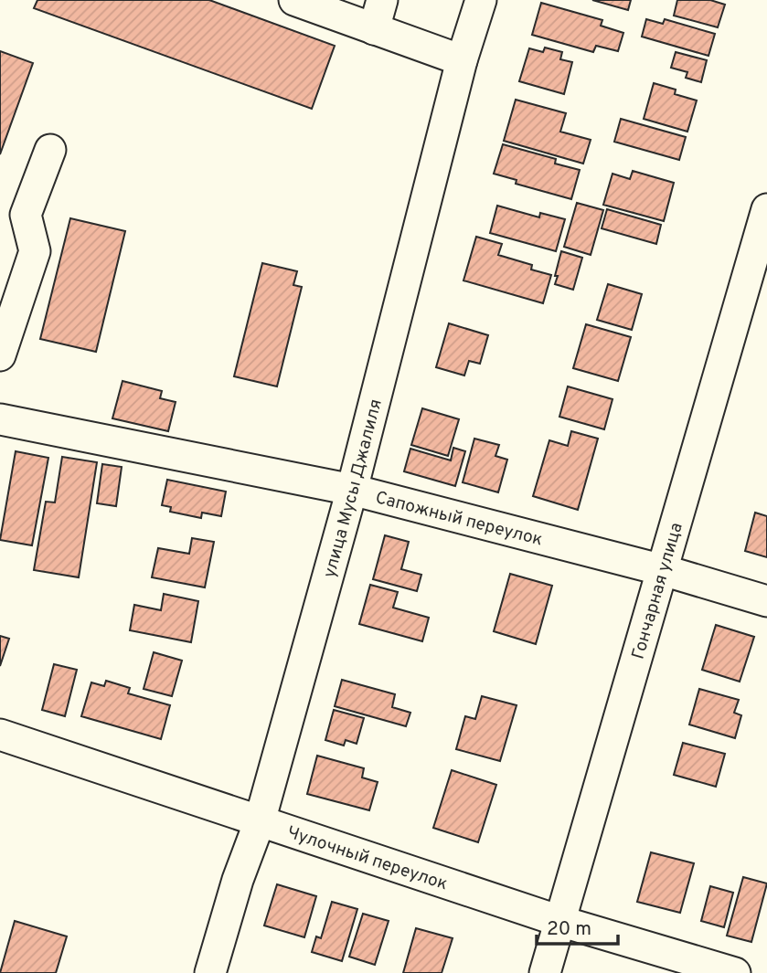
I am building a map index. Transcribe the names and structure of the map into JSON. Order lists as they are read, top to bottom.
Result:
{
  "streets": {
    "street": [
      "улица Мусы Джалиля",
      "Сапожный переулок",
      "Гончарная улица",
      "Чулочный переулок"
    ]
  },
  "crossings": [
    ["улица Мусы Джалиля", "Сапожный переулок"],
    ["улица Мусы Джалиля", "Чулочный переулок"],
    ["Сапожный переулок", "Гончарная улица"],
    ["Гончарная улица", "Чулочный переулок"]
  ],
  "scale_bar": "20 m"
}
